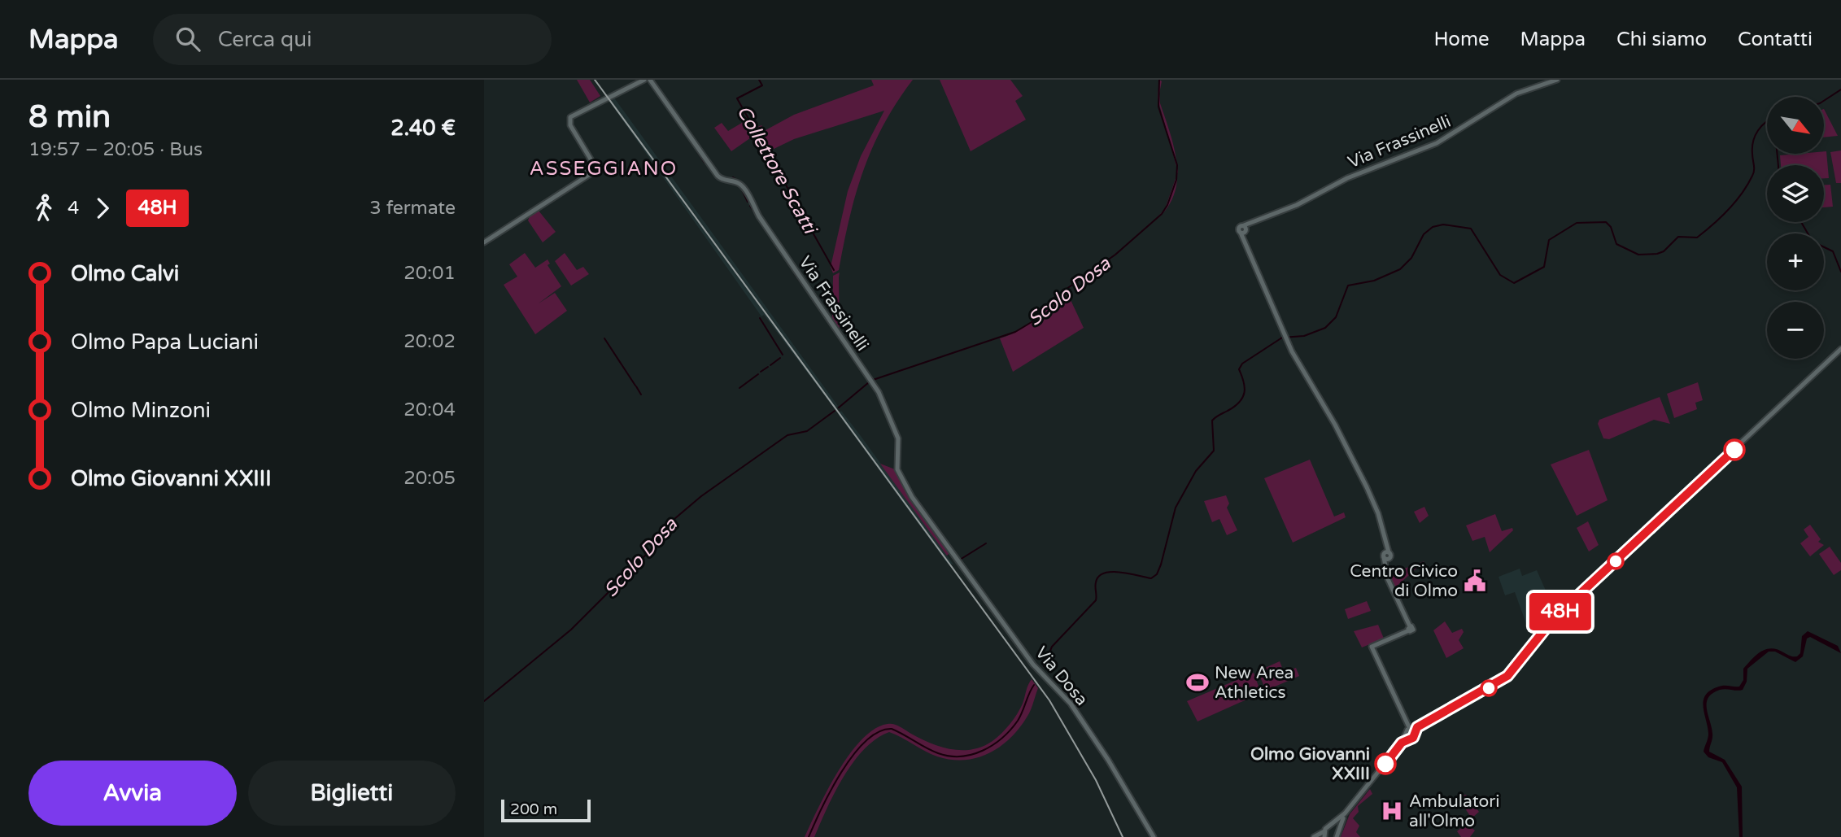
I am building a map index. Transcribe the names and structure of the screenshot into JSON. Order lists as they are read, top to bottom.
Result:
{
  "streets": {
    "street": ["Via Frassinelli", "Via Dosa"]
  },
  "crossings": [
    ["Via Frassinelli", "Via Dosa"]
  ],
  "districts": ["ASSEGGIANO"],
  "water": ["Collettore Scatti", "Scolo Dosa"],
  "places": {
    "public building": ["Centro Civico di Olmo"],
    "sports": ["New Area Athletics"],
    "other": ["Olmo Giovanni XXIII"],
    "hospital": ["Ambulatori all'Olmo"]
  },
  "lines": ["bus line 48H"],
  "scale_bar": "200 m",
  "north": "bottom right",
  "page": {
    "header": "Mappa",
    "search": "Cerca qui",
    "nav": [
      "Home",
      "Mappa",
      "Chi siamo",
      "Contatti"
    ],
    "heading": ["8 min", "19:57 – 20:05 · Bus", "2.40 €"],
    "on_map": "48H",
    "map_buttons": ["+", "−"],
    "legs": ["4", "48H", "3 fermate"],
    "list": [
      {
        "name": "Olmo Calvi",
        "value": "20:01"
      },
      {
        "name": "Olmo Papa Luciani",
        "value": "20:02"
      },
      {
        "name": "Olmo Minzoni",
        "value": "20:04"
      },
      {
        "name": "Olmo Giovanni XXIII",
        "value": "20:05"
      }
    ],
    "buttons": ["Avvia", "Biglietti"],
    "scale": "200 m"
  }
}
